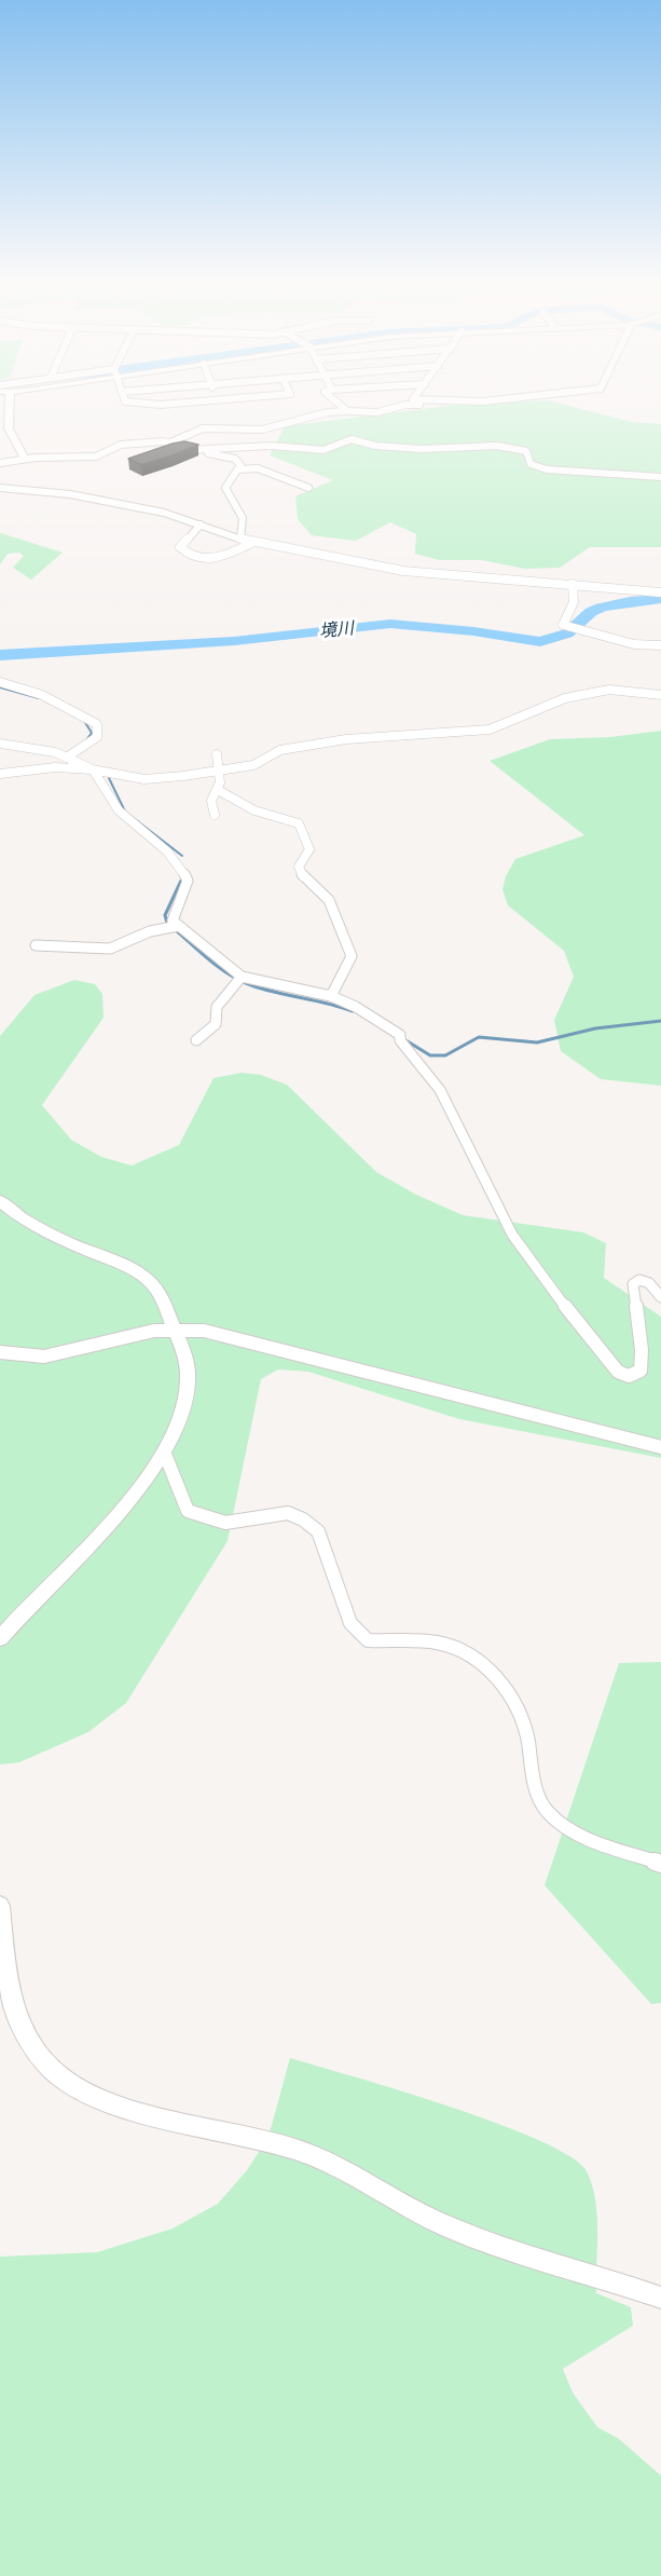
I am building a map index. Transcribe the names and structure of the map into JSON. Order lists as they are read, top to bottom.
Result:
{
  "water": ["境川"]
}
